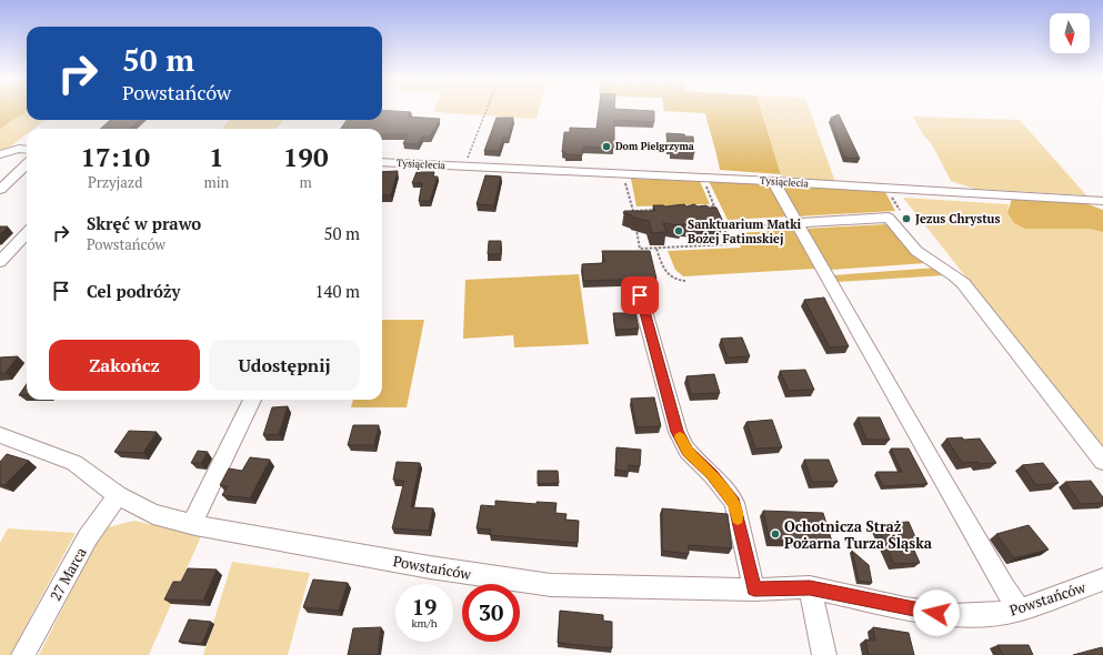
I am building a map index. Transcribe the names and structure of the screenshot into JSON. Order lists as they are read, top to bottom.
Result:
{
  "streets": {
    "street": ["Tysiąclecia", "Powstańców", "27 Marca"]
  },
  "crossings": [
    ["Powstańców", "27 Marca"]
  ],
  "places": [
    "Dom Pielgrzyma",
    "Jezus Chrystus",
    "Sanktuarium Matki Bożej Fatimskiej",
    "Ochotnicza Straż Pożarna Turza Śląska"
  ],
  "north": "bottom",
  "page": {
    "turn": ["50 m", "Powstańców"],
    "eta": [
      "17:10",
      "Przyjazd",
      "1",
      "min",
      "190",
      "m"
    ],
    "list": [
      {
        "name": "Skręć w prawo",
        "note": "Powstańców",
        "value": "50 m"
      },
      {
        "name": "Cel podróży",
        "value": "140 m"
      }
    ],
    "buttons": ["Zakończ", "Udostępnij"],
    "speed": "19 km/h",
    "limit": "30"
  }
}
